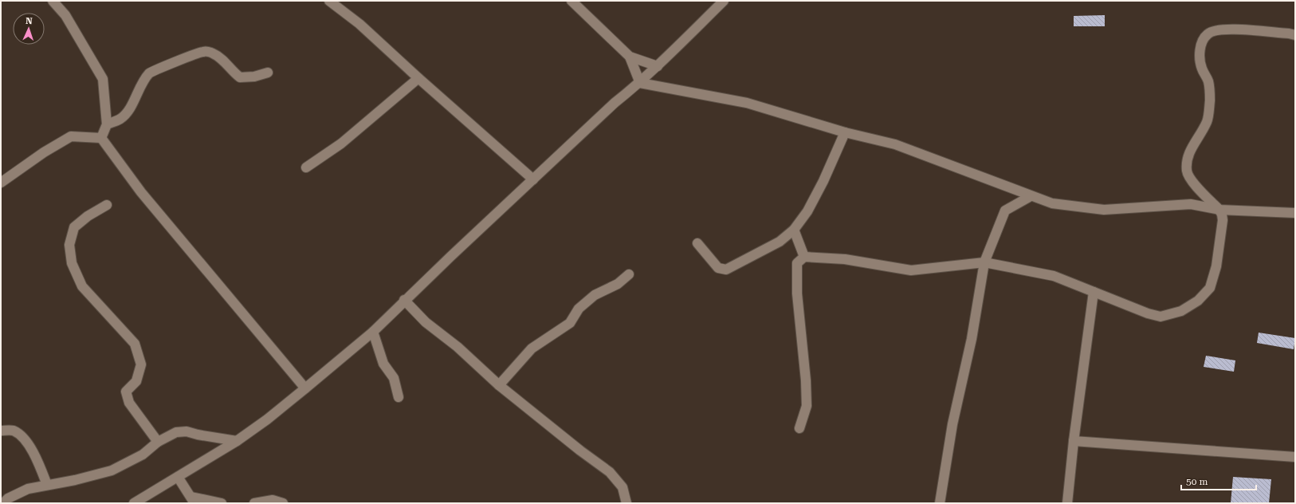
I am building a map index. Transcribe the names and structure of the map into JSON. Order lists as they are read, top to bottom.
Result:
{
  "scale_bar": "50 m",
  "north": "top"
}
